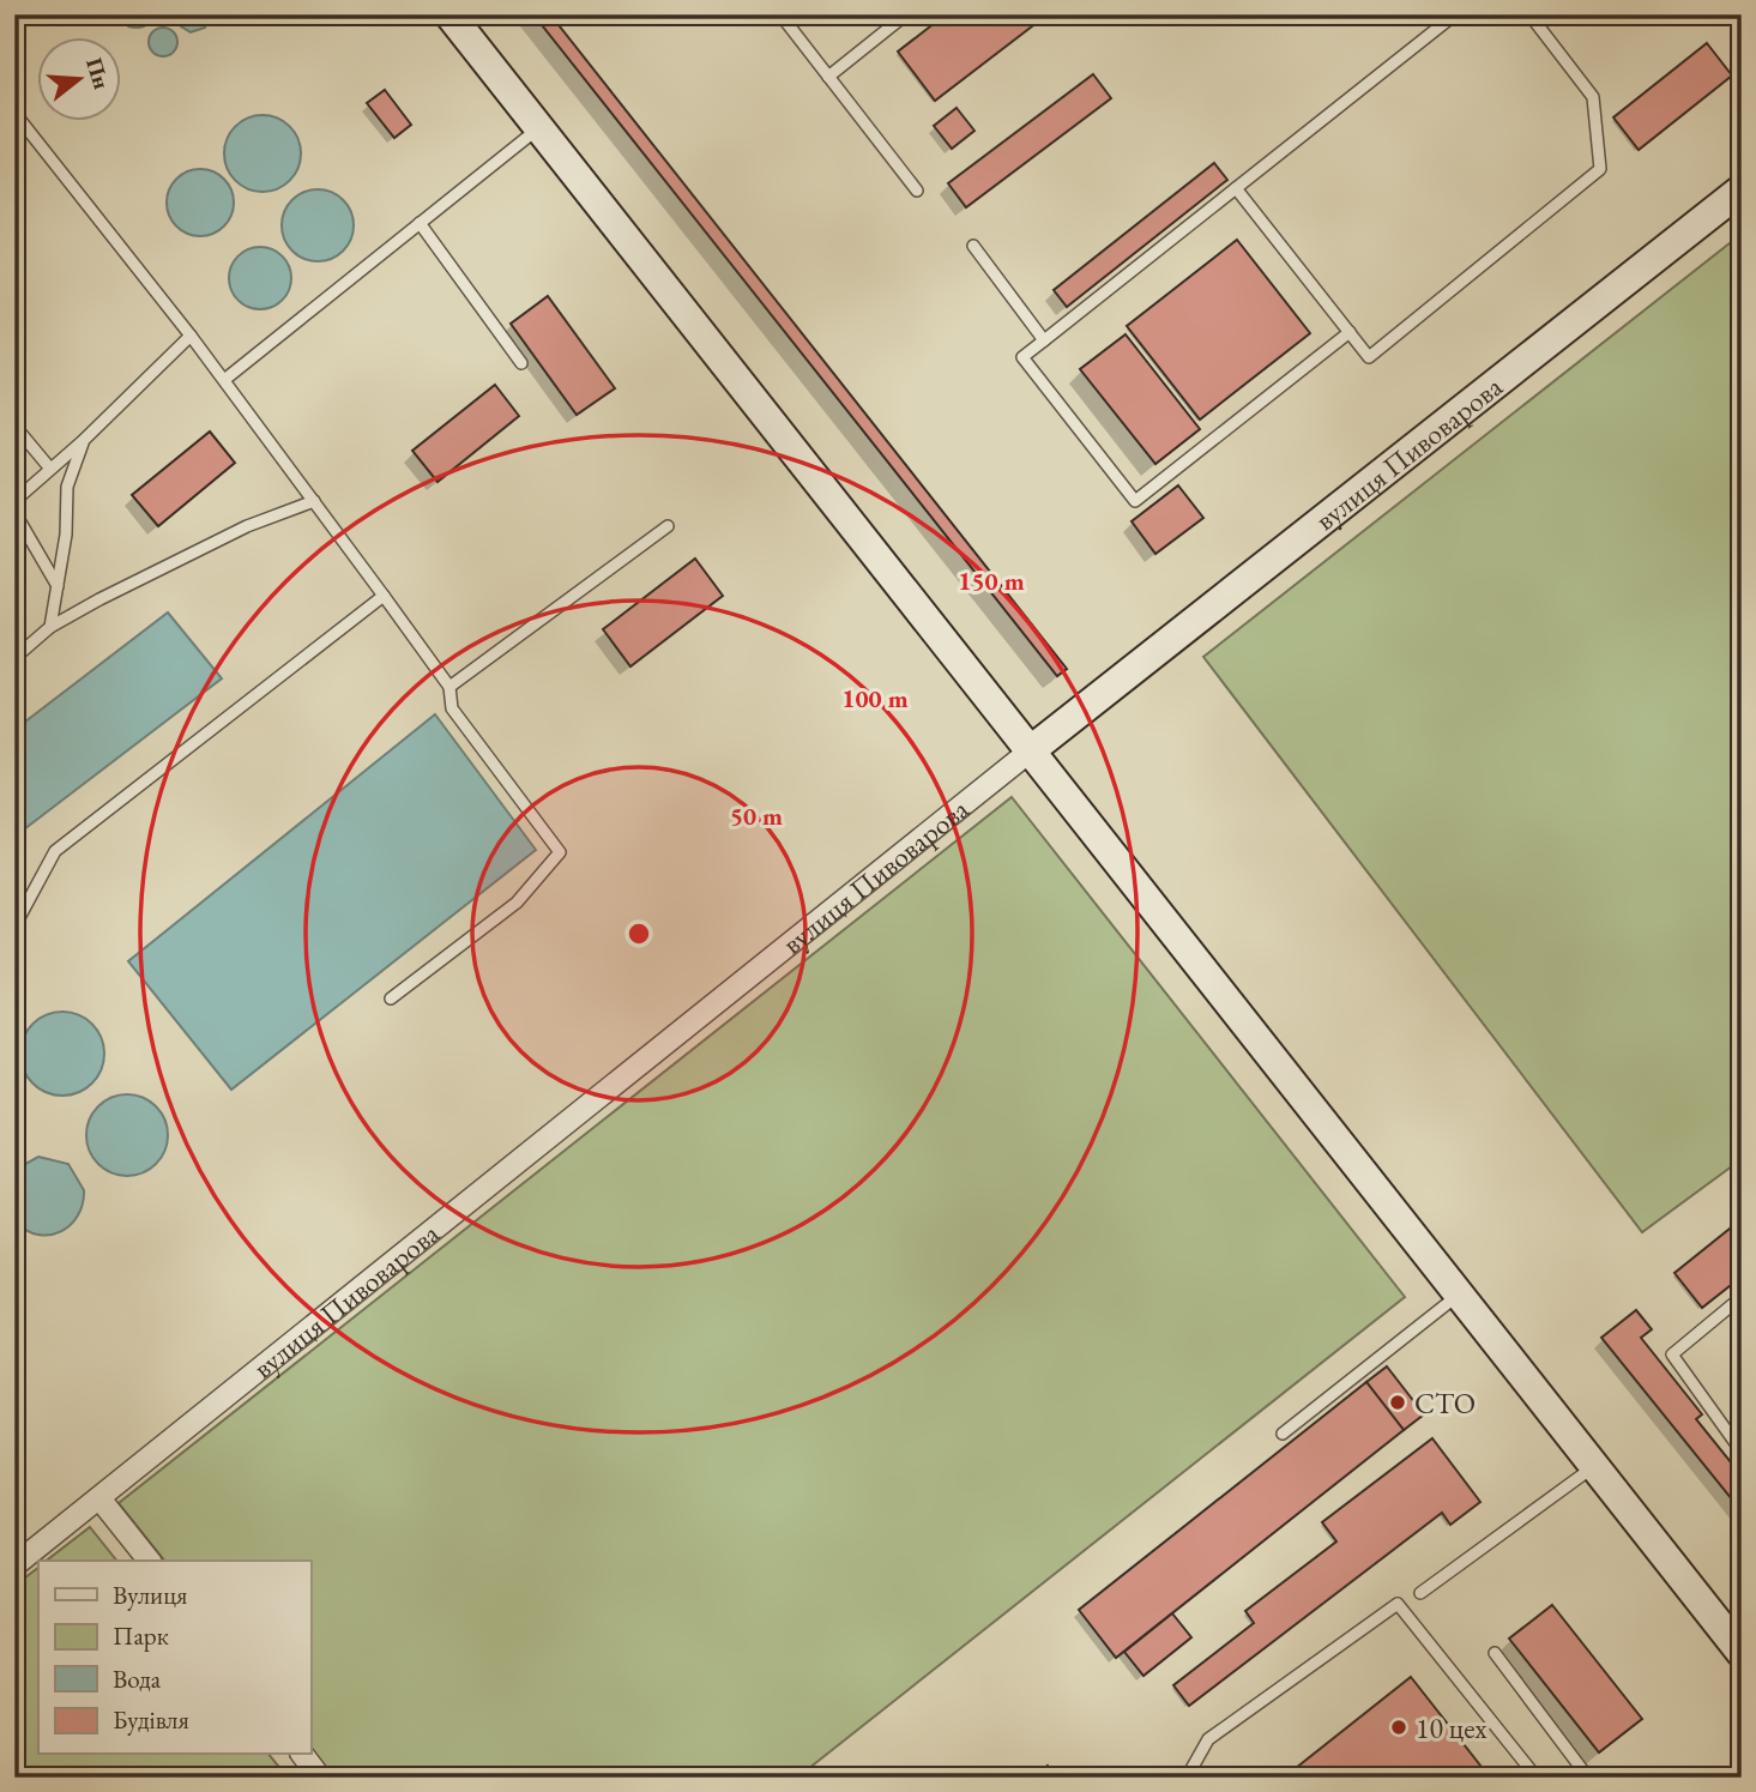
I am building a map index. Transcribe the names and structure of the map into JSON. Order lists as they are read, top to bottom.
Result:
{
  "streets": {
    "main road": ["вулиця Пивоварова"]
  },
  "places": ["СТО", "10 цех"],
  "legend": [
    "Вулиця",
    "Парк",
    "Вода",
    "Будівля"
  ],
  "north": "right",
  "rings": ["150 m", "100 m", "50 m"]
}
